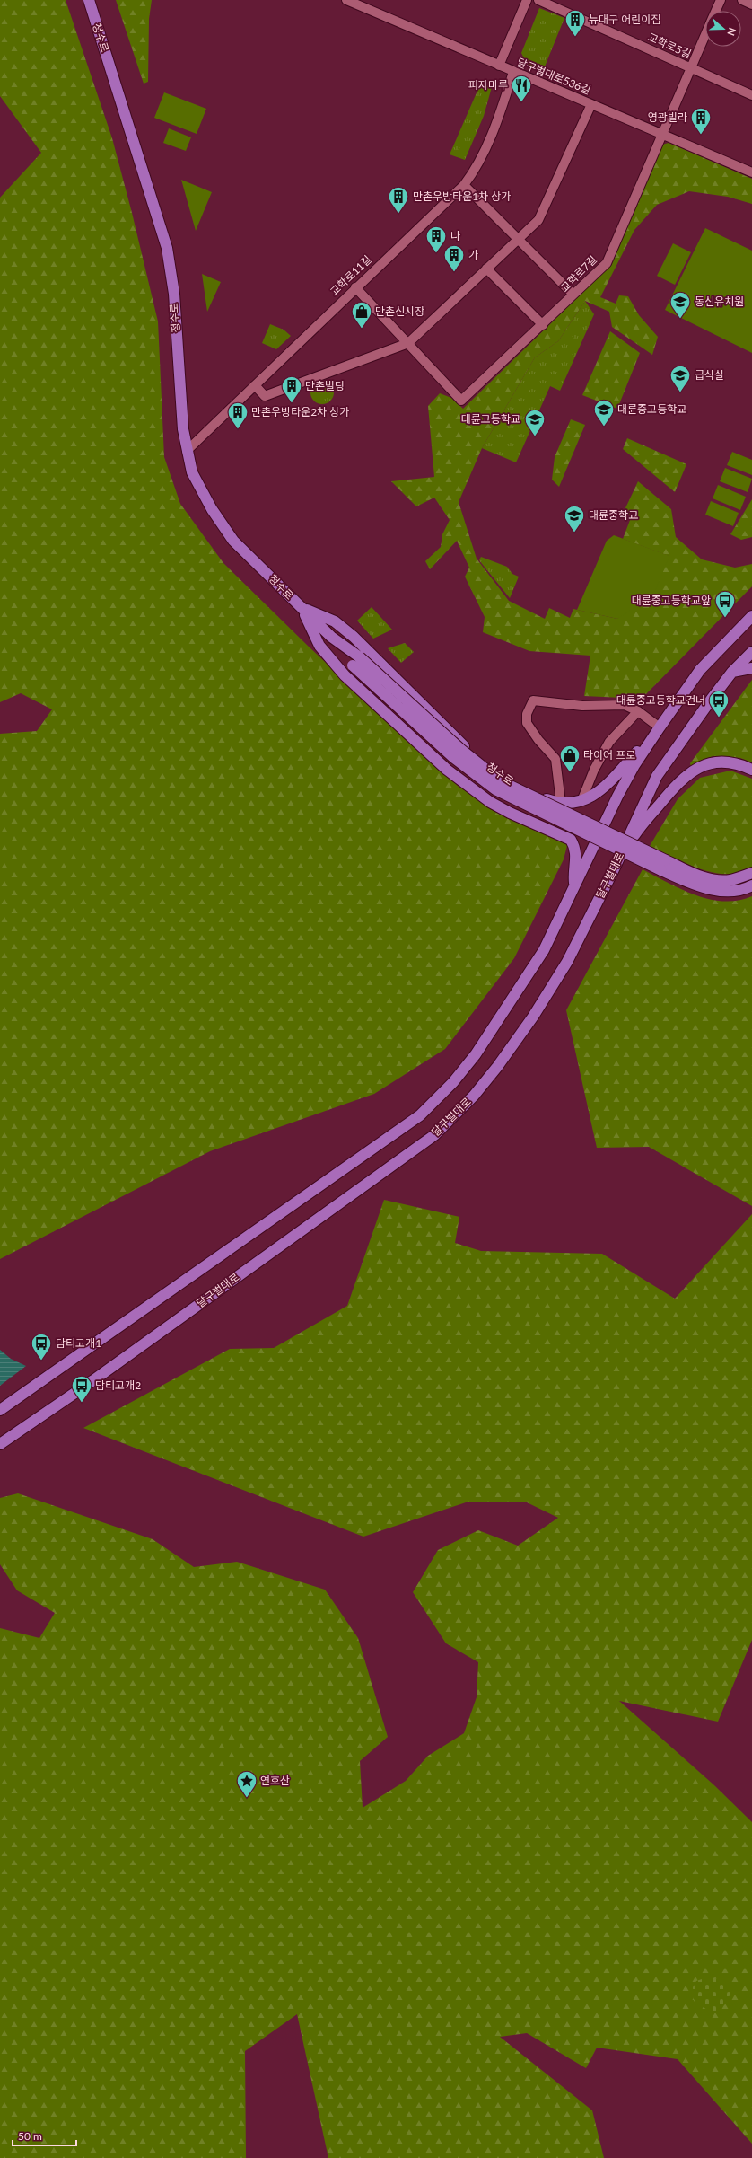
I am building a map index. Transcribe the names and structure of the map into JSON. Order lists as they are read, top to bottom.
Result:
{
  "streets": {
    "main road": ["청수로", "달구벌대로"],
    "street": [
      "교학로5길",
      "달구벌대로536길",
      "교학로7길",
      "교학로11길"
    ]
  },
  "crossings": [
    ["청수로", "교학로11길"],
    ["교학로5길", "교학로7길"],
    ["달구벌대로536길", "교학로7길"],
    ["달구벌대로536길", "교학로11길"],
    ["교학로7길", "교학로11길"]
  ],
  "places": {
    "building": [
      "뉴대구 어린이집",
      "영광빌라",
      "만촌우방타운1차 상가",
      "나",
      "가",
      "만촌빌딩",
      "만촌우방타운2차 상가"
    ],
    "restaurant": ["피자마루"],
    "school or university": [
      "동신유치원",
      "급식실",
      "대륜중고등학교",
      "대륜고등학교",
      "대륜중학교"
    ],
    "shop": ["만촌신시장", "타이어 프로"],
    "bus stop": [
      "대륜중고등학교앞",
      "대륜중고등학교건너",
      "담티고개1",
      "담티고개2"
    ],
    "place": ["연호산"]
  },
  "scale_bar": "50 m",
  "north": "right"
}
